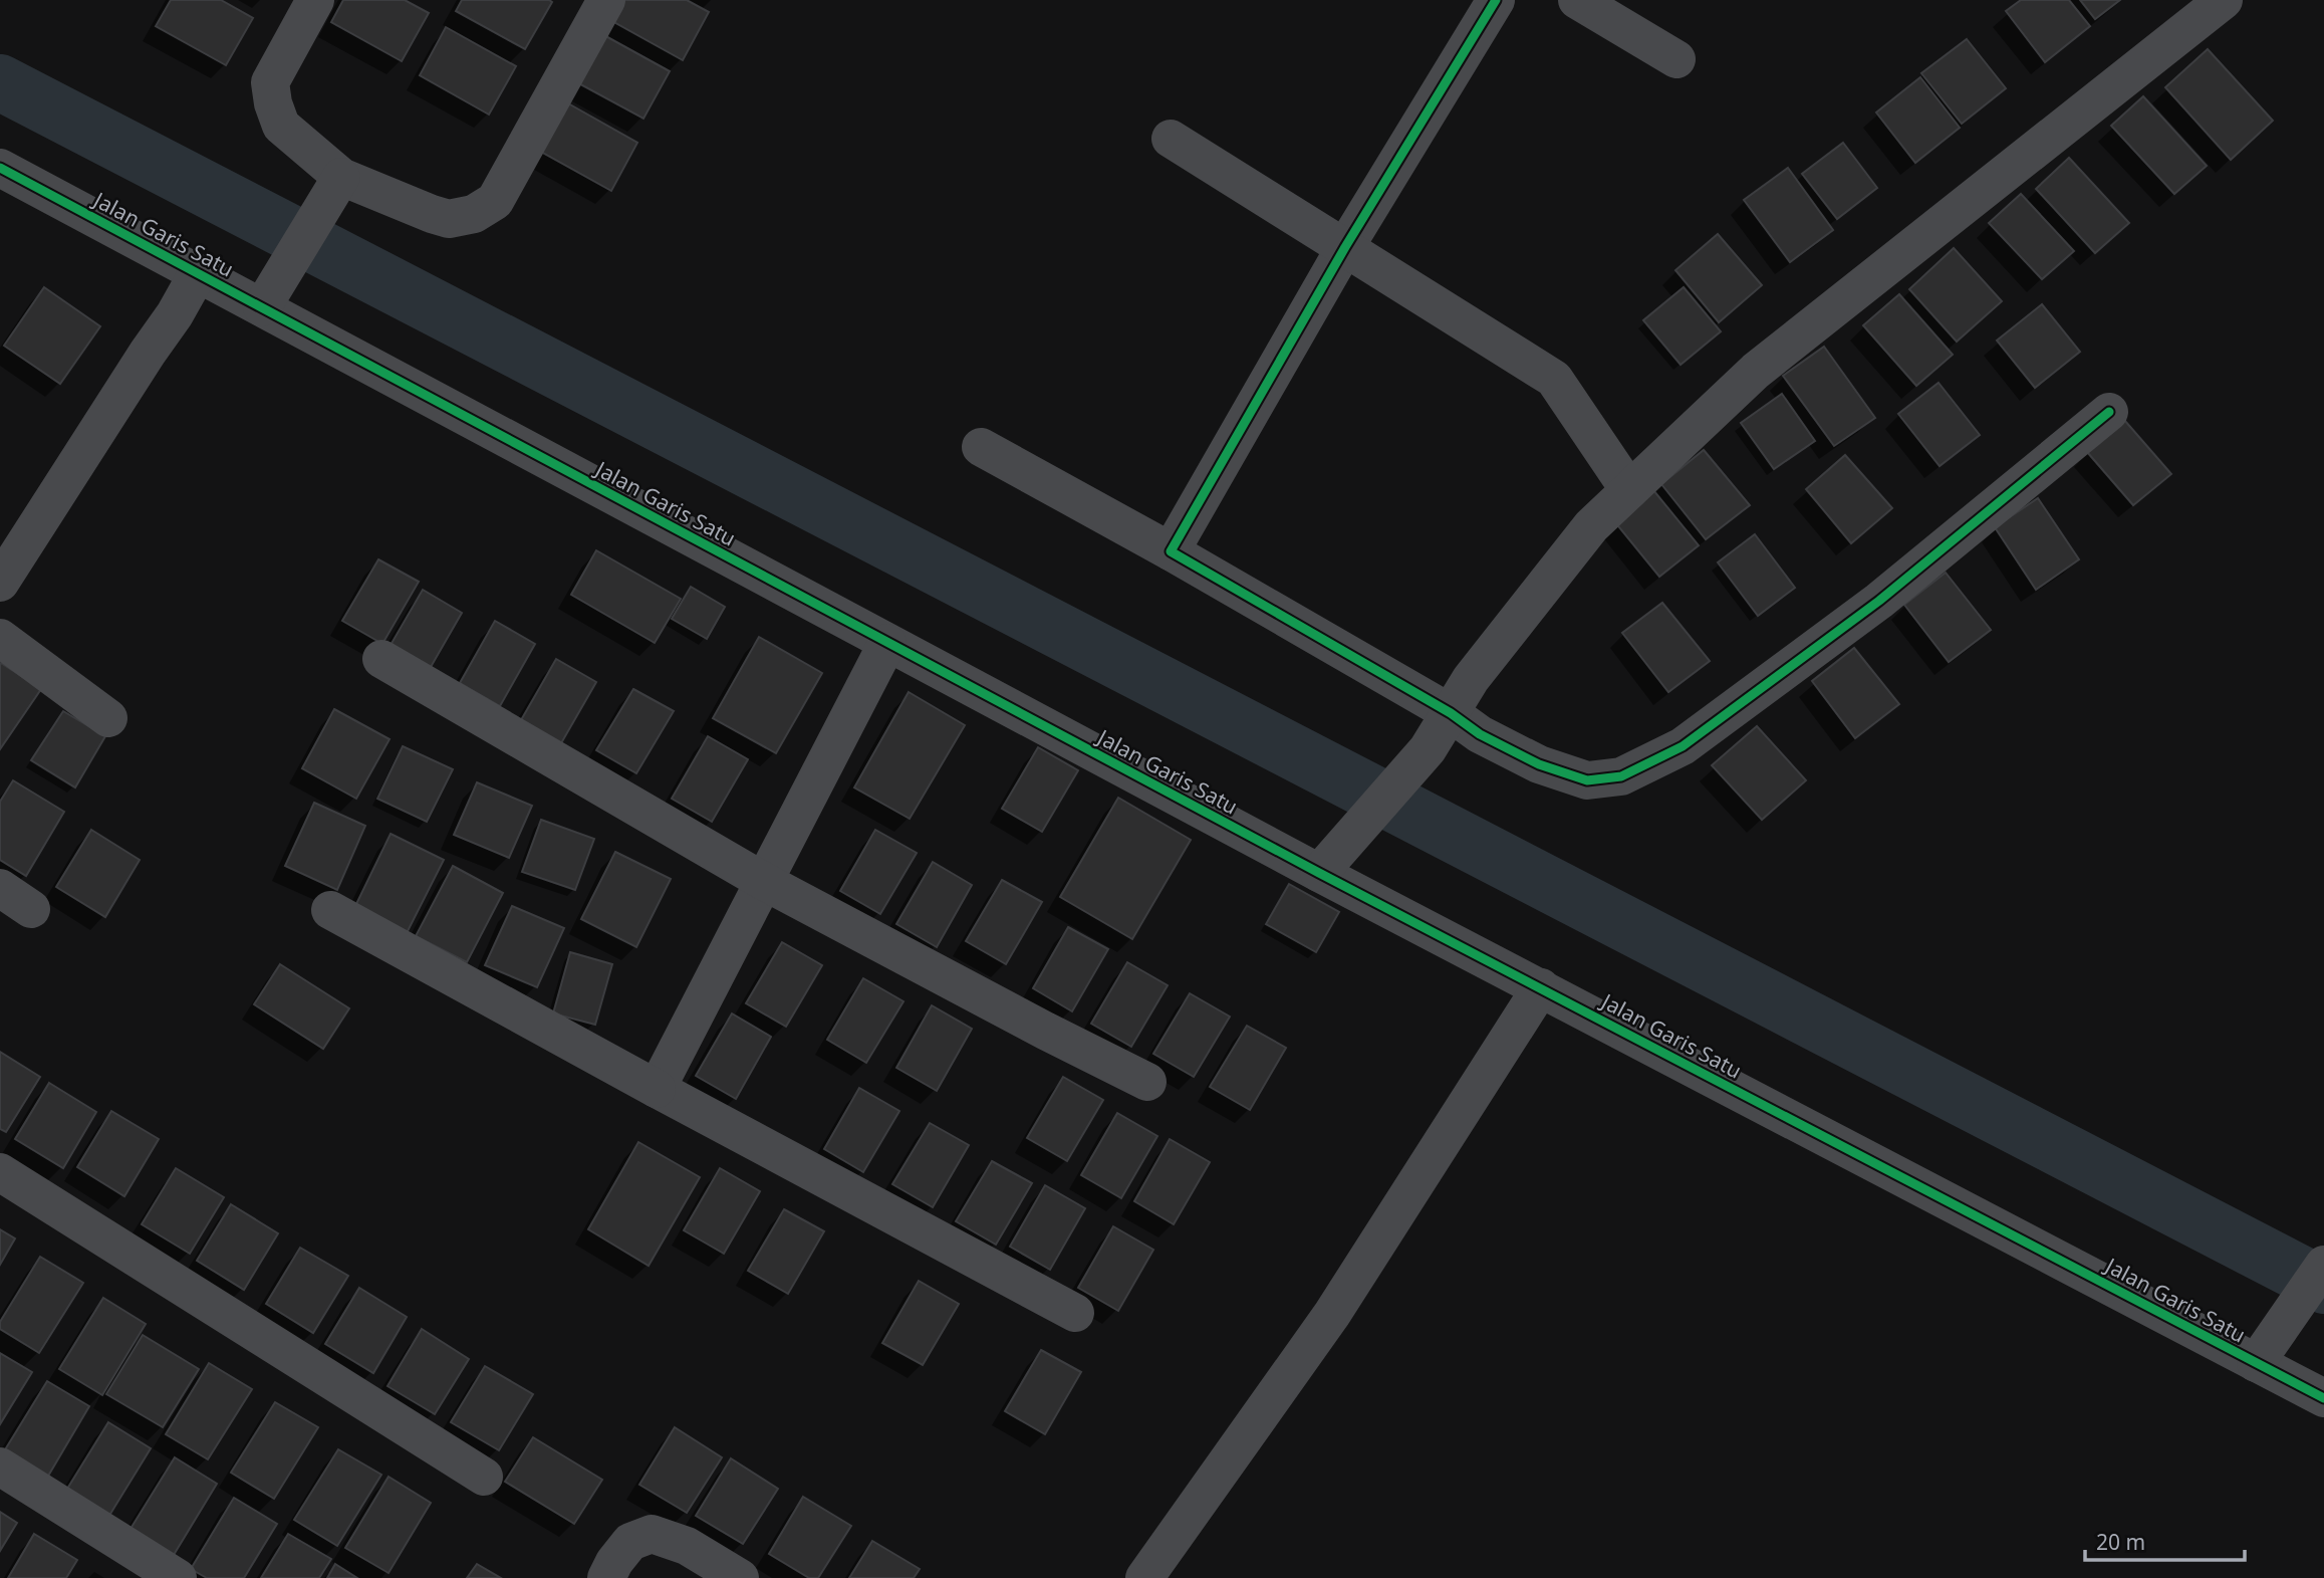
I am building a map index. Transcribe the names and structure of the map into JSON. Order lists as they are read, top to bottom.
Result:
{
  "streets": {
    "street": ["Jalan Garis Satu"]
  },
  "scale_bar": "20 m"
}
